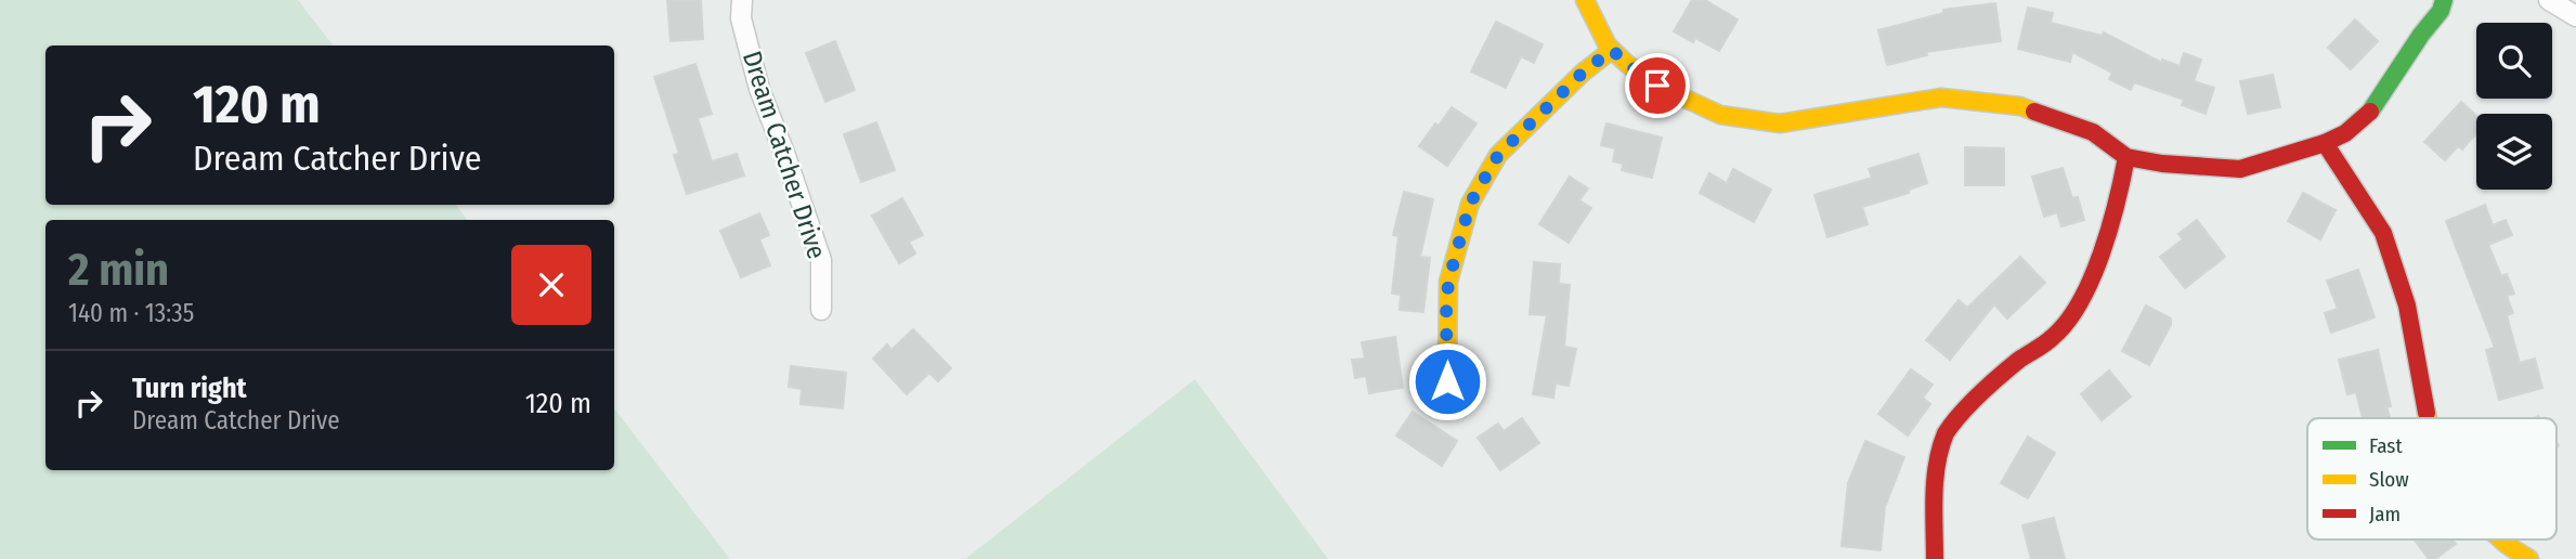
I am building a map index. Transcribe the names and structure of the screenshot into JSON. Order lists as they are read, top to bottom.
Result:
{
  "streets": {
    "street": ["Dream Catcher Drive"]
  },
  "legend": ["Fast", "Slow", "Jam"],
  "page": {
    "turn": ["120 m", "Dream Catcher Drive"],
    "heading": ["2 min", "140 m · 13:35"],
    "list": [
      {
        "name": "Turn right",
        "note": "Dream Catcher Drive",
        "value": "120 m"
      }
    ]
  }
}
